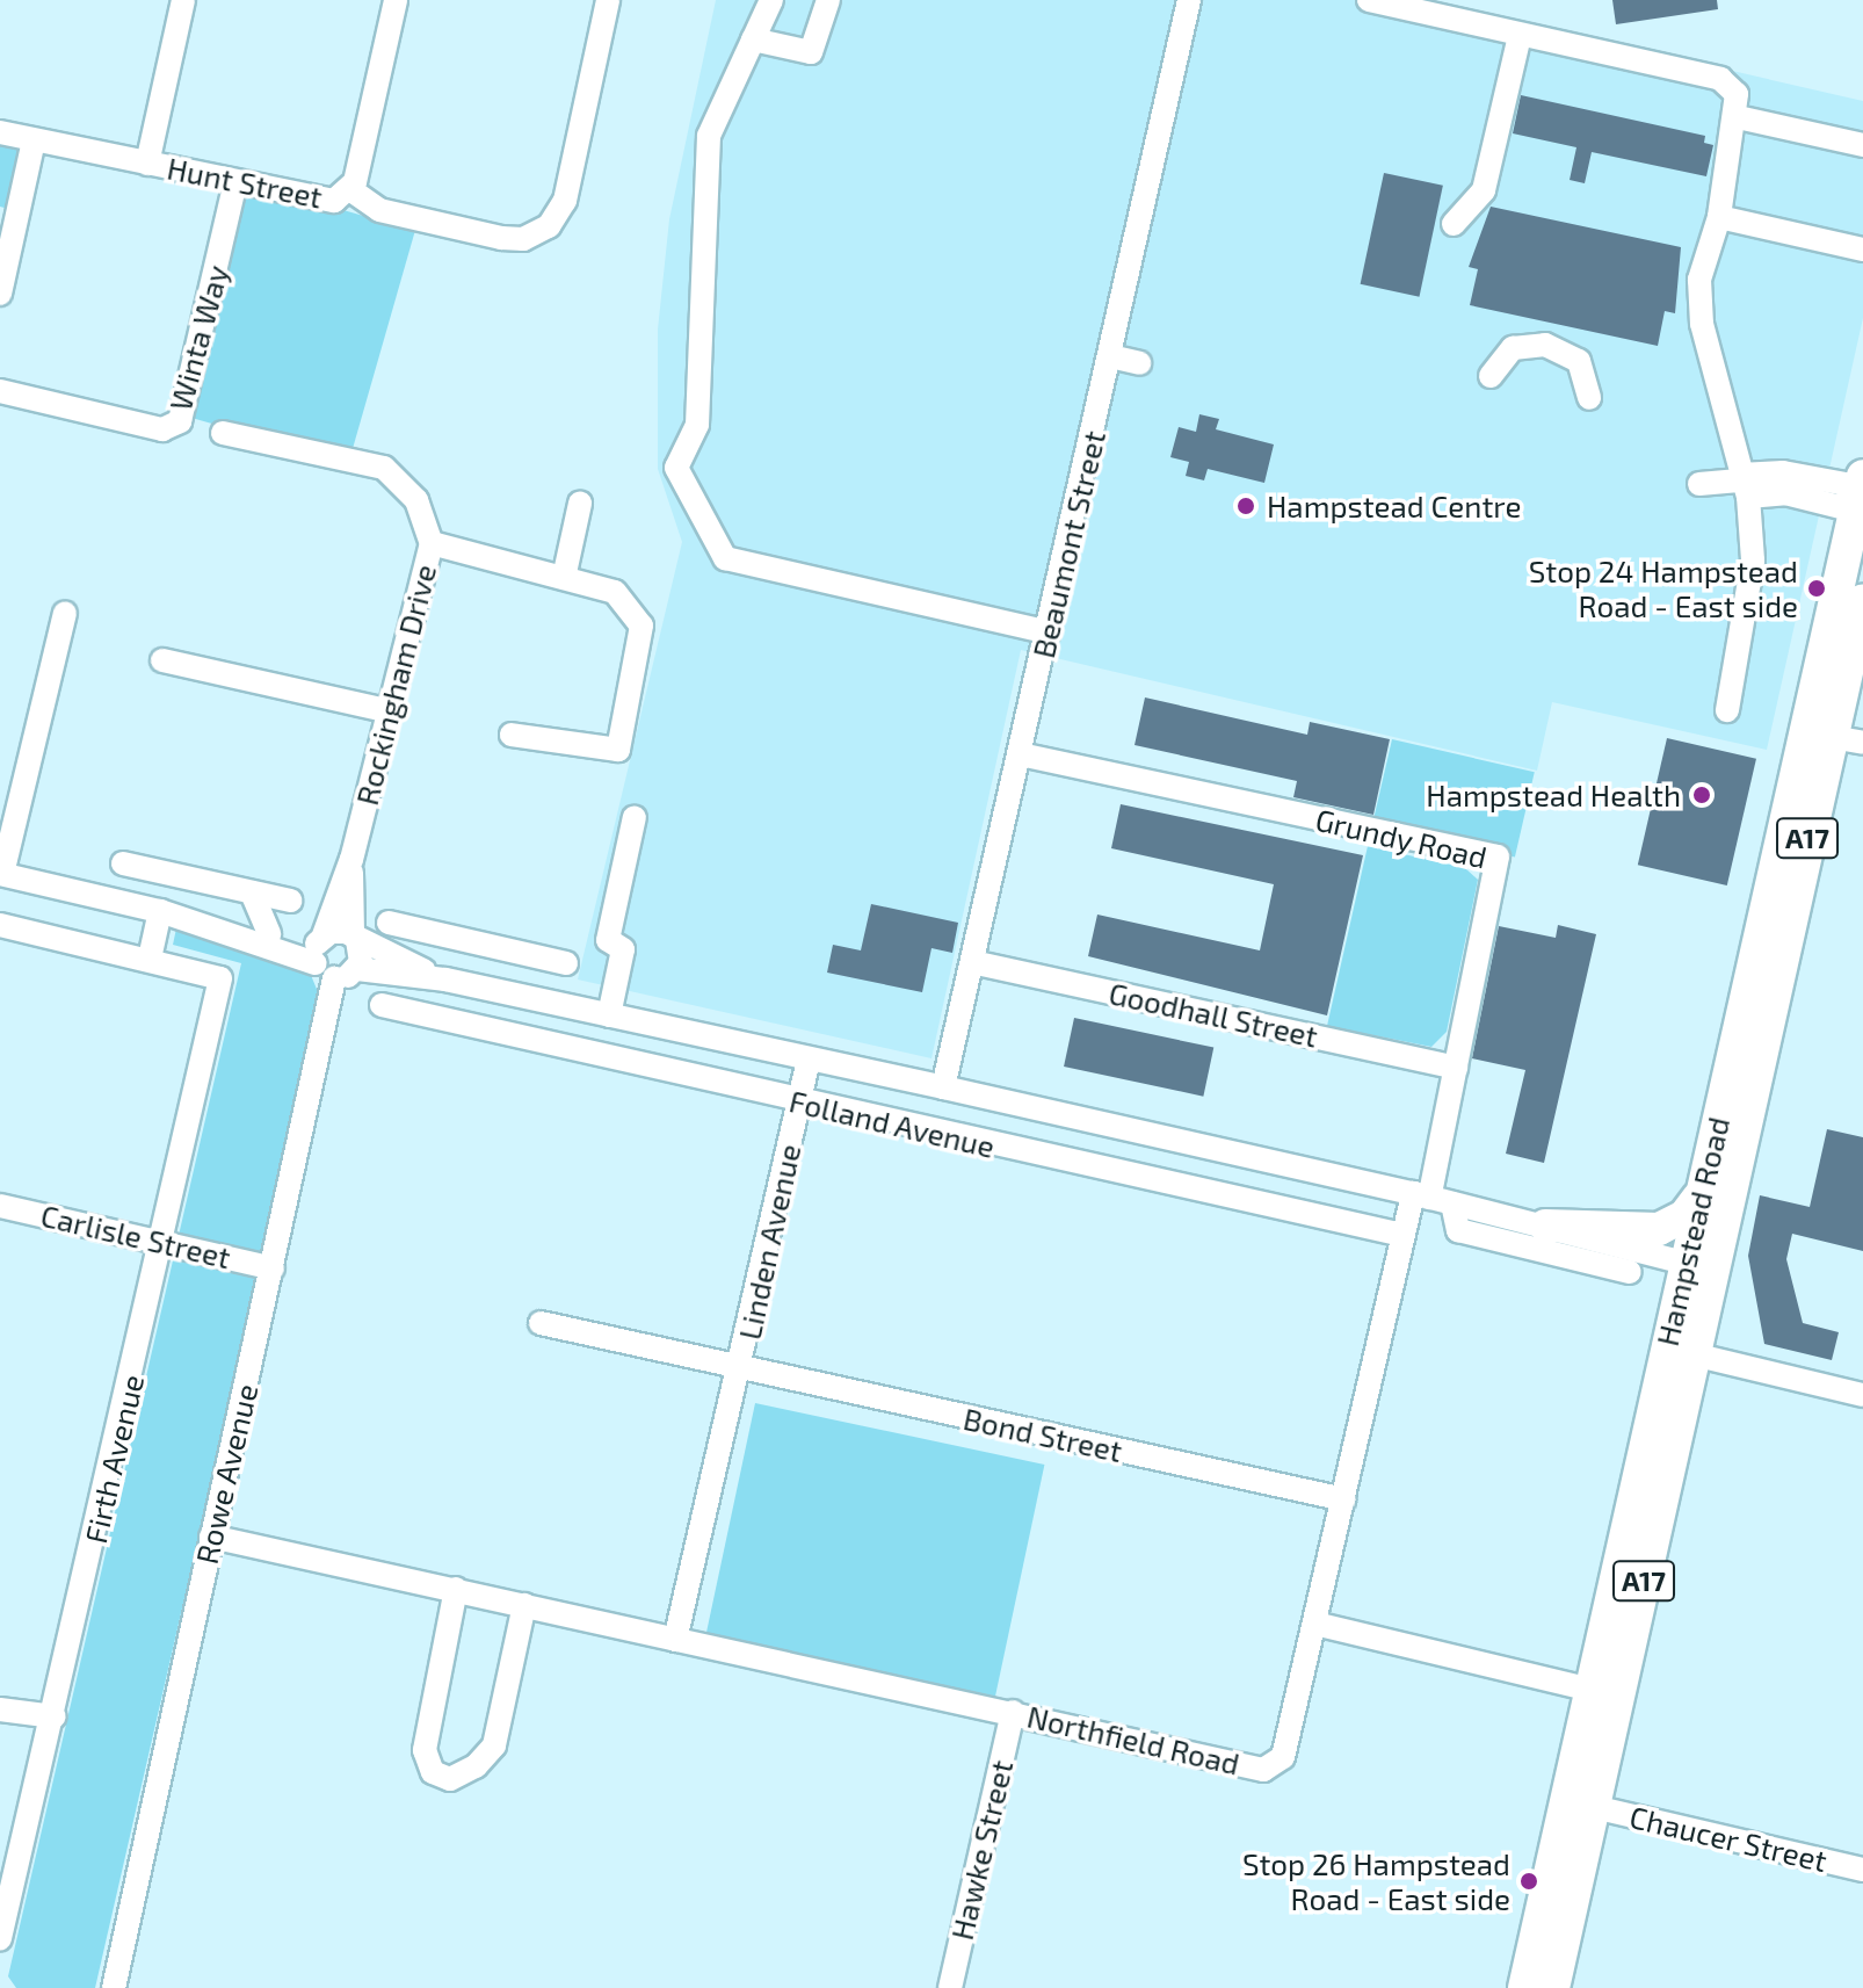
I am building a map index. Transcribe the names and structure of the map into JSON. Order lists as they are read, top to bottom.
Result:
{
  "streets": {
    "highway": ["A17", "Hampstead Road"],
    "street": [
      "Hunt Street",
      "Winta Way",
      "Beaumont Street",
      "Rockingham Drive",
      "Grundy Road",
      "Goodhall Street",
      "Folland Avenue",
      "Carlisle Street",
      "Linden Avenue",
      "Bond Street",
      "Firth Avenue",
      "Rowe Avenue",
      "Northfield Road",
      "Chaucer Street",
      "Hawke Street"
    ]
  },
  "crossings": [
    ["Hunt Street", "Winta Way"],
    ["Beaumont Street", "Grundy Road"],
    ["Beaumont Street", "Goodhall Street"],
    ["Beaumont Street", "Folland Avenue"],
    ["Rockingham Drive", "Folland Avenue"],
    ["Rockingham Drive", "Rowe Avenue"],
    ["Grundy Road", "Goodhall Street"],
    ["Grundy Road", "Folland Avenue"],
    ["Grundy Road", "Northfield Road"],
    ["Folland Avenue", "Hampstead Road"],
    ["Folland Avenue", "Linden Avenue"],
    ["Folland Avenue", "Northfield Road"],
    ["Hampstead Road", "Chaucer Street"],
    ["Carlisle Street", "Firth Avenue"],
    ["Carlisle Street", "Rowe Avenue"],
    ["Linden Avenue", "Bond Street"],
    ["Linden Avenue", "Northfield Road"],
    ["Bond Street", "Northfield Road"],
    ["Rowe Avenue", "Northfield Road"],
    ["Northfield Road", "Hawke Street"]
  ],
  "places": [
    "Hampstead Centre",
    "Stop 24 Hampstead Road - East side",
    "Hampstead Health",
    "Stop 26 Hampstead Road - East side"
  ]
}
